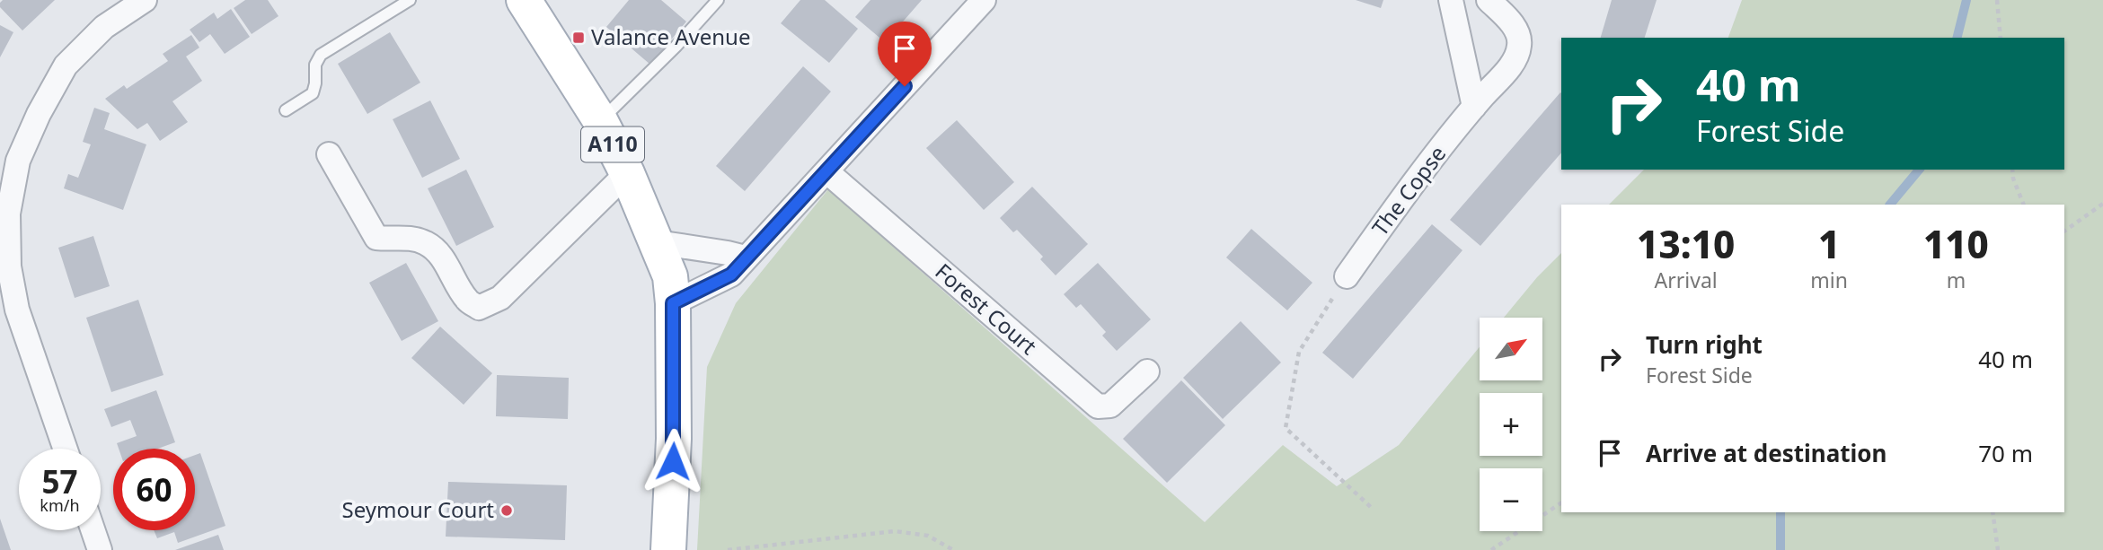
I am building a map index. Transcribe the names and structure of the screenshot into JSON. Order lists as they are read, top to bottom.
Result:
{
  "streets": {
    "main road": ["A110"],
    "street": ["The Copse", "Forest Court"]
  },
  "places": {
    "transit": ["Valance Avenue"],
    "other": ["Seymour Court"]
  },
  "north": "top right",
  "page": {
    "turn": ["40 m", "Forest Side"],
    "eta": [
      "13:10",
      "Arrival",
      "1",
      "min",
      "110",
      "m"
    ],
    "list": [
      {
        "name": "Turn right",
        "note": "Forest Side",
        "value": "40 m"
      },
      {
        "name": "Arrive at destination",
        "value": "70 m"
      }
    ],
    "map_buttons": ["+", "−"],
    "speed": "57 km/h",
    "limit": "60"
  }
}
